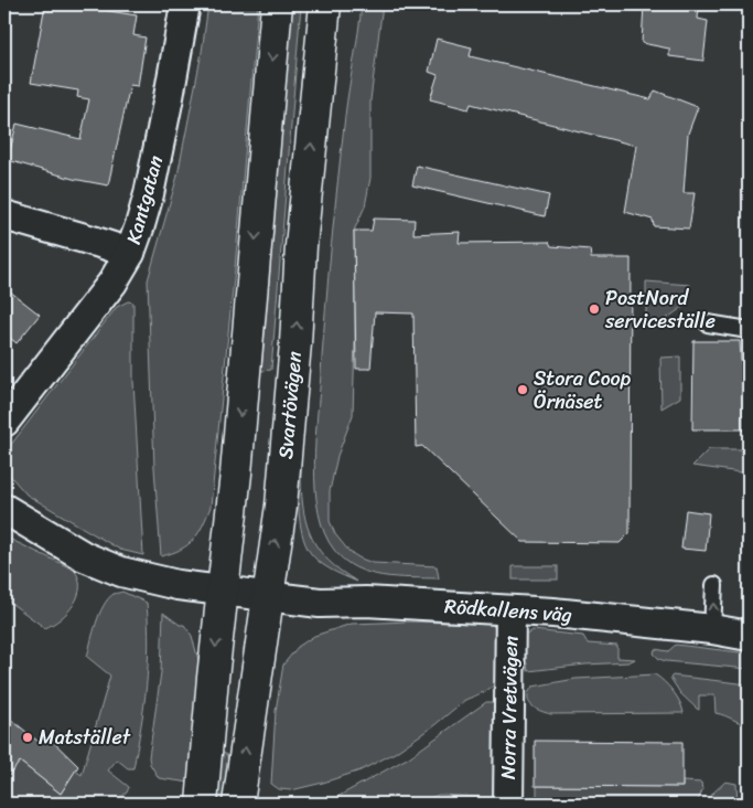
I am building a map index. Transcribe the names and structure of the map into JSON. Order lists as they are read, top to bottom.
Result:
{
  "streets": {
    "main road": ["Svartövägen"],
    "street": ["Kantgatan", "Rödkallens väg", "Norra Vretvägen"]
  },
  "crossings": [
    ["Svartövägen", "Rödkallens väg"],
    ["Rödkallens väg", "Norra Vretvägen"]
  ],
  "places": ["PostNord serviceställe", "Stora Coop Örnäset", "Matstället"]
}
